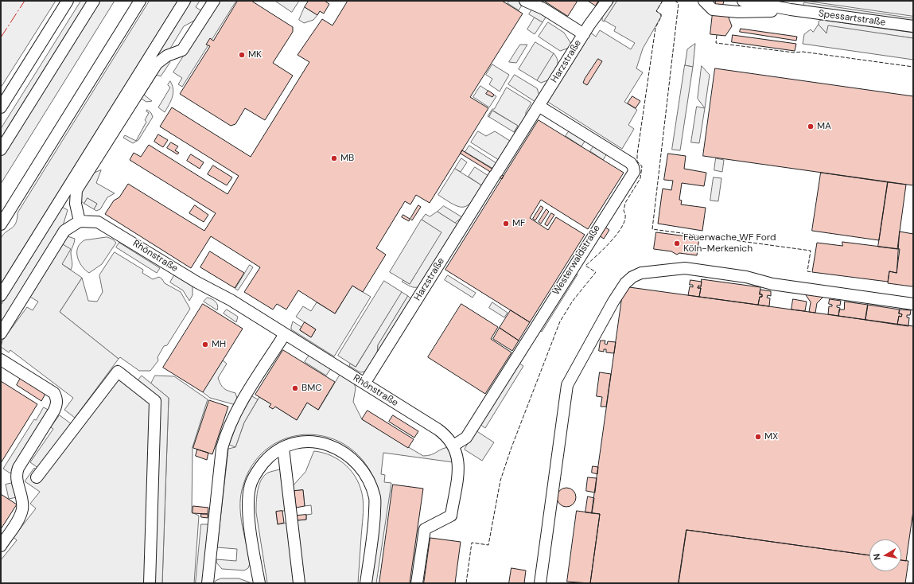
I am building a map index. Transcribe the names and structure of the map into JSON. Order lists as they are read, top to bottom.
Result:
{
  "streets": {
    "lane": [
      "Spessartstraße",
      "Harzstraße",
      "Rhönstraße",
      "Westerwaldstraße"
    ]
  },
  "crossings": [
    ["Harzstraße", "Rhönstraße"],
    ["Harzstraße", "Westerwaldstraße"],
    ["Rhönstraße", "Westerwaldstraße"]
  ],
  "places": [
    "MK",
    "MA",
    "MB",
    "MF",
    "Feuerwache WF Ford Köln-Merkenich",
    "MH",
    "BMC",
    "MX"
  ],
  "north": "left"
}
